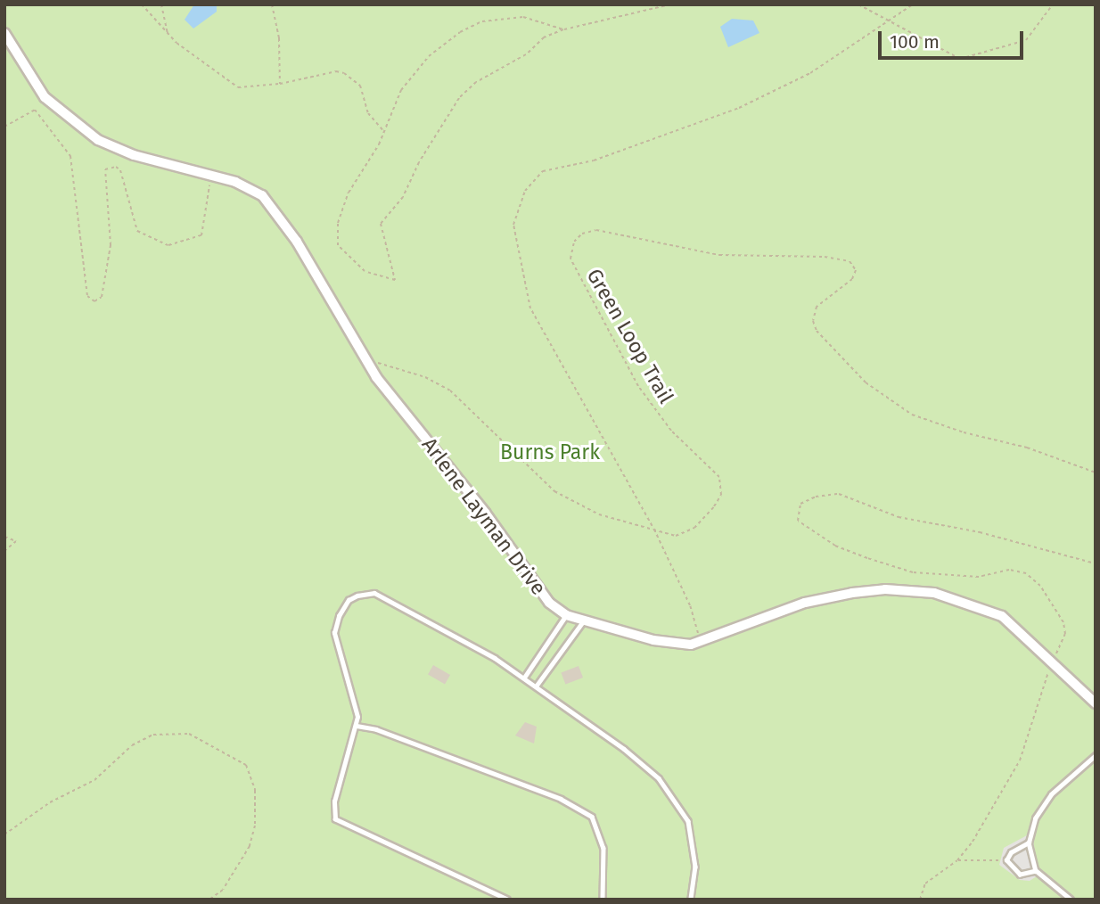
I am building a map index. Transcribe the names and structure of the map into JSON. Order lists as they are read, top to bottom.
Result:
{
  "streets": {
    "street": ["Arlene Layman Drive"],
    "path": ["Green Loop Trail"]
  },
  "crossings": [
    ["Green Loop Trail", "Arlene Layman Drive"]
  ],
  "parks": ["Burns Park"],
  "scale_bar": "100 m"
}
